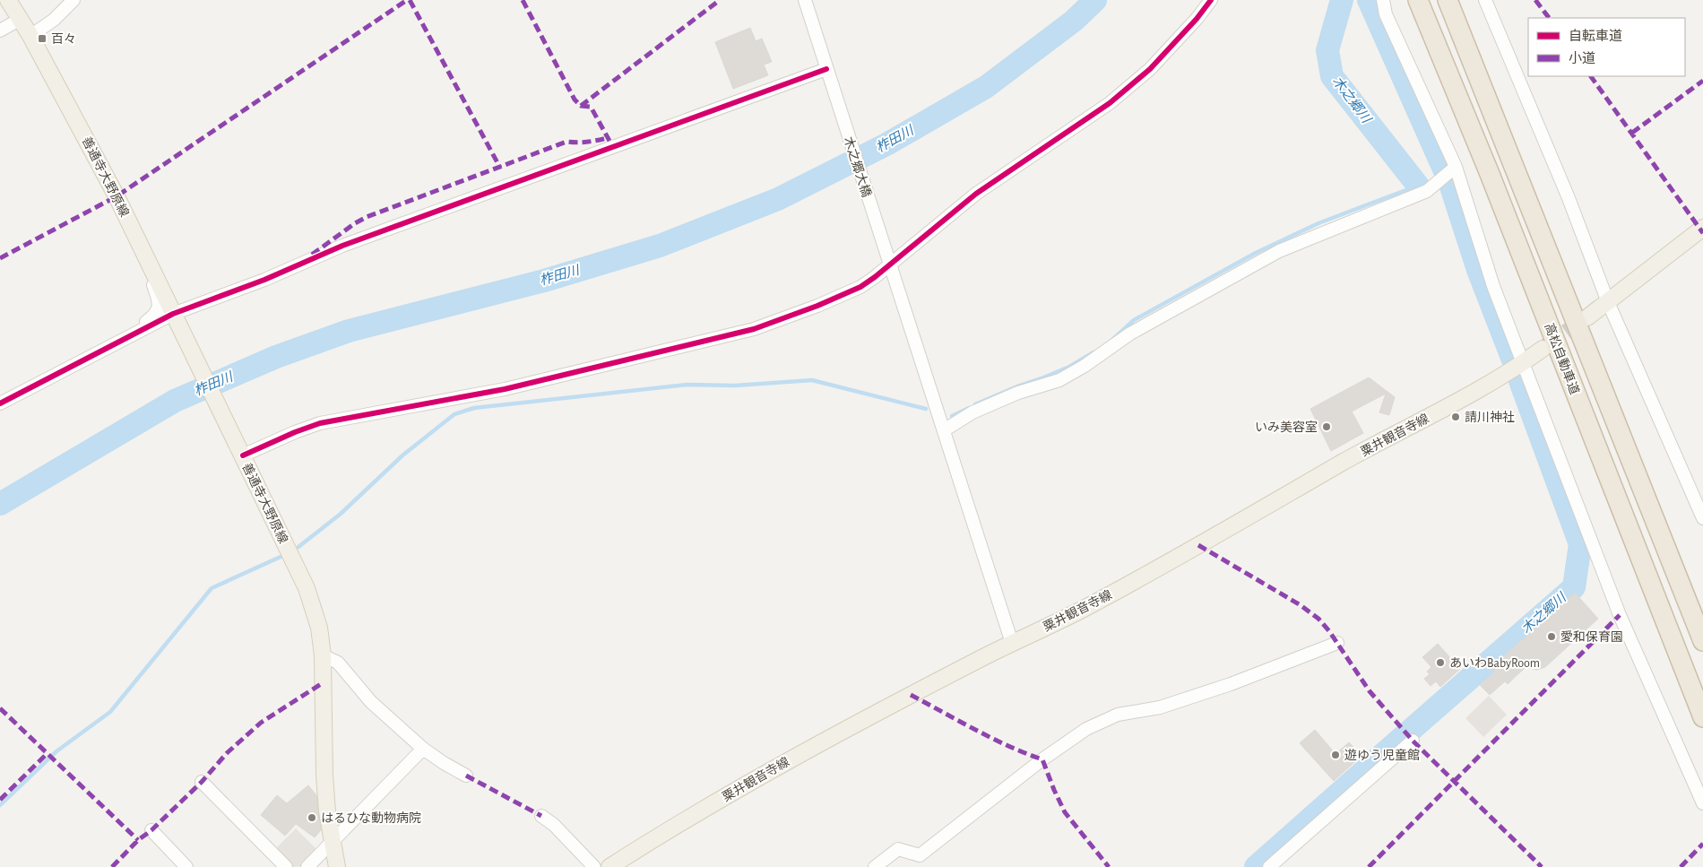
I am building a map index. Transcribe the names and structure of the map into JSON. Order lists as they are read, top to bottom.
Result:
{
  "streets": {
    "highway": ["高松自動車道"],
    "main road": ["善通寺大野原線", "粟井観音寺線"],
    "street": ["木之郷大橋"]
  },
  "crossings": [
    ["木之郷大橋", "粟井観音寺線"]
  ],
  "water": ["木之郷川", "柞田川"],
  "places": {
    "transit": ["百々"],
    "other": [
      "請川神社",
      "いみ美容室",
      "愛和保育園",
      "あいわBabyRoom",
      "遊ゆう児童館",
      "はるひな動物病院"
    ]
  },
  "legend": ["自転車道", "小道"]
}
